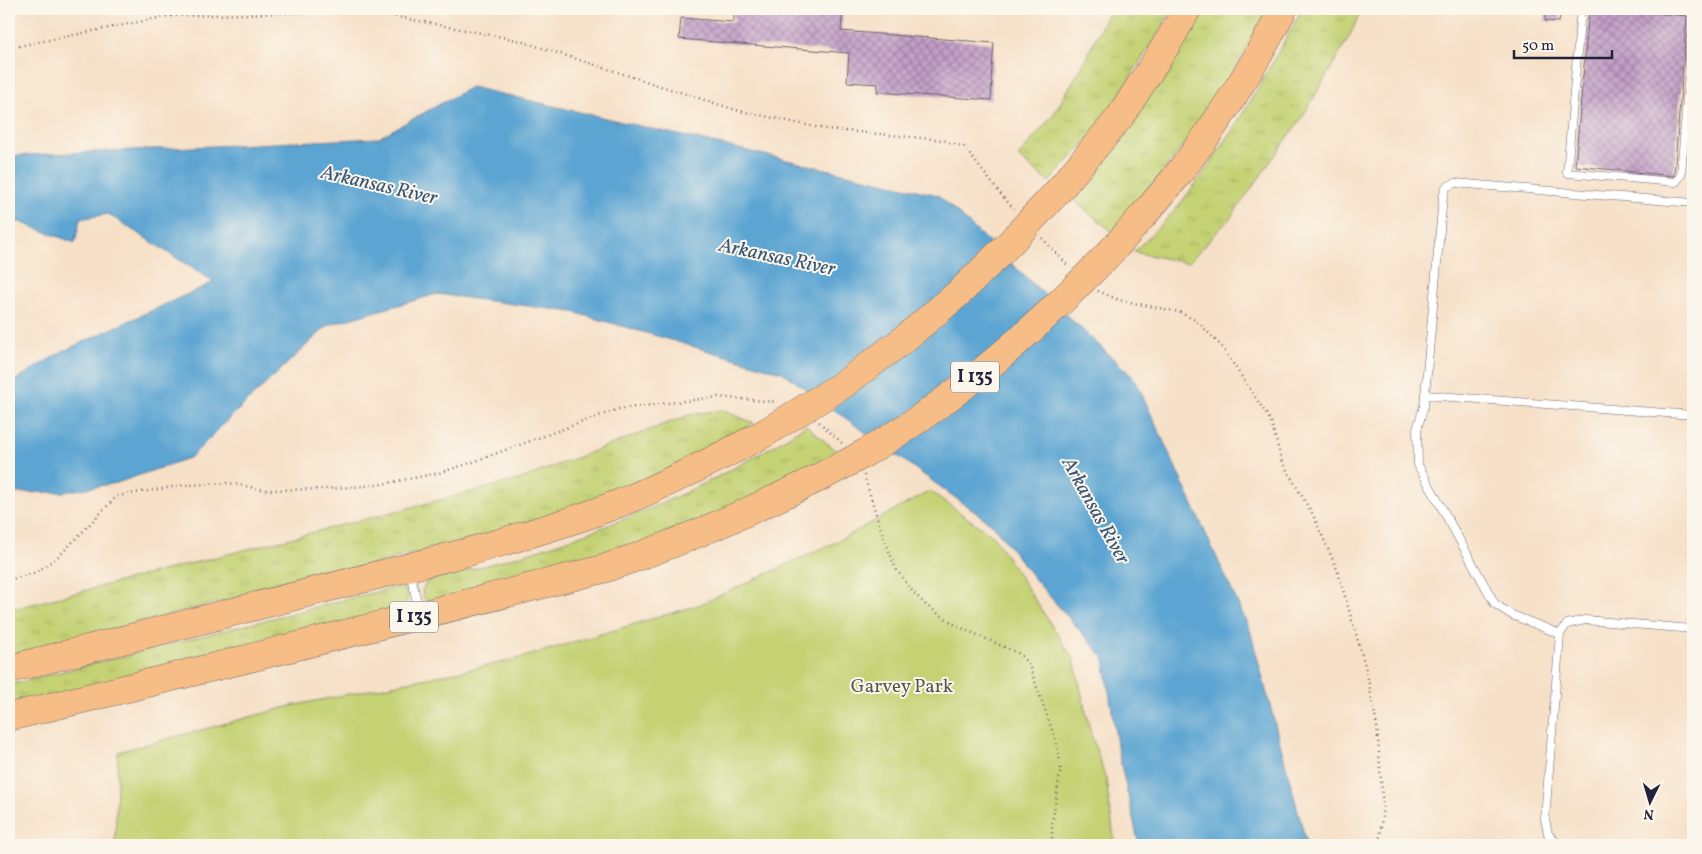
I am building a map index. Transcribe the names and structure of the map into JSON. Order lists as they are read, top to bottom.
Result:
{
  "streets": {
    "highway": ["I 135"]
  },
  "water": ["Arkansas River"],
  "parks": ["Garvey Park"],
  "scale_bar": "50 m",
  "north": "bottom"
}
